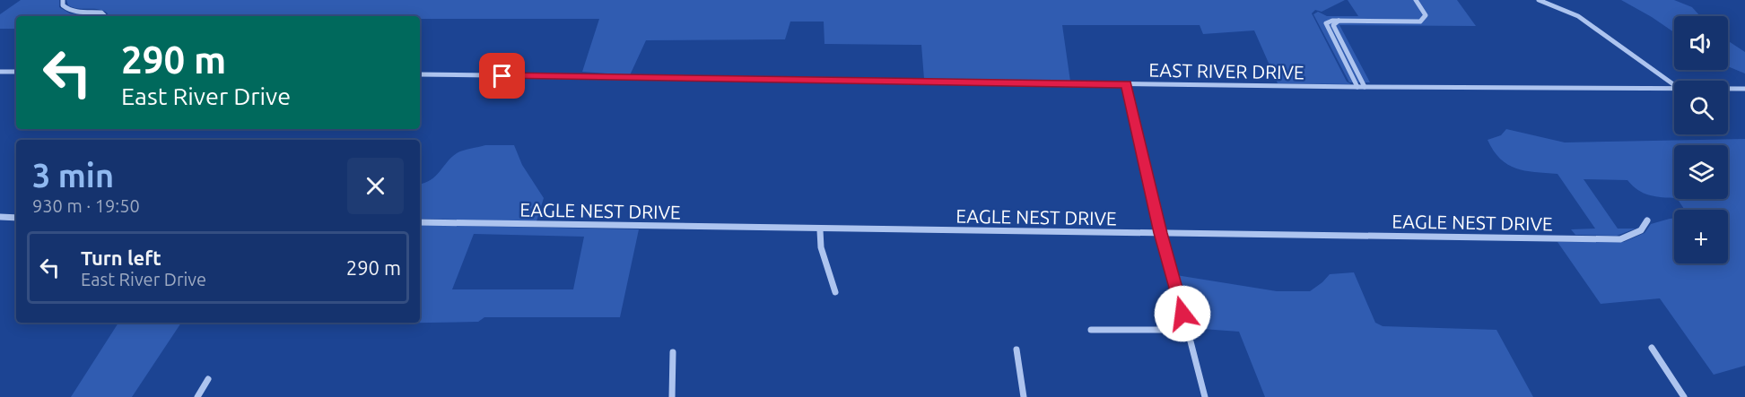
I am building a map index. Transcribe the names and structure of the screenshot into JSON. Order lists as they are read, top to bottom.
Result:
{
  "streets": {
    "street": ["EAST RIVER DRIVE", "EAGLE NEST DRIVE"]
  },
  "page": {
    "map_buttons": "+",
    "turn": ["290 m", "East River Drive"],
    "heading": ["3 min", "930 m · 19:50"],
    "list": [
      {
        "name": "Turn left",
        "note": "East River Drive",
        "value": "290 m"
      }
    ]
  }
}
